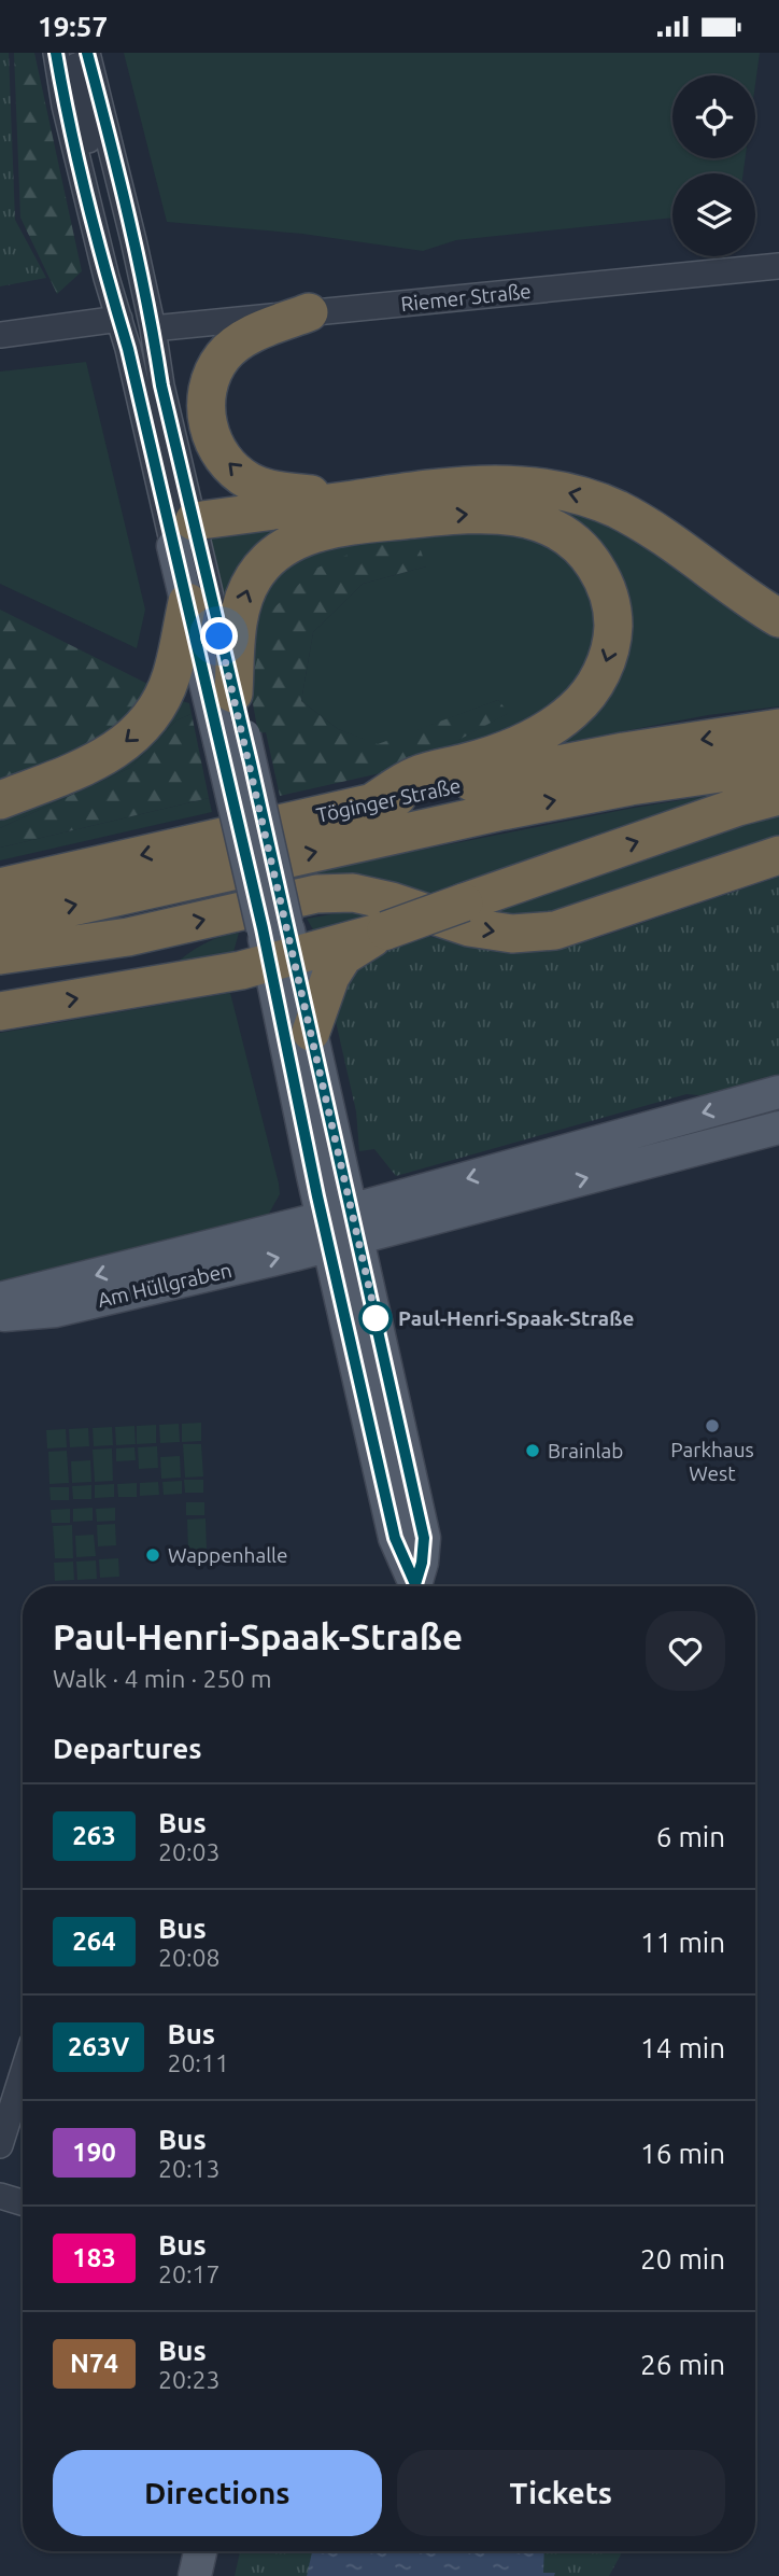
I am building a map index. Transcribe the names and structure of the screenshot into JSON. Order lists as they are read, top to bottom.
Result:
{
  "streets": {
    "highway": ["Töginger Straße"],
    "main road": ["Am Hüllgraben"],
    "street": ["Riemer Straße"]
  },
  "places": [
    "Paul-Henri-Spaak-Straße",
    "Parkhaus West",
    "Brainlab",
    "Wappenhalle"
  ],
  "lines": ["bus line 263"],
  "page": {
    "status": "19:57",
    "heading": [
      ["Paul-Henri-Spaak-Straße", "Walk · 4 min · 250 m"],
      "Departures"
    ],
    "list": [
      {
        "mark": "263",
        "name": "Bus",
        "note": "20:03",
        "value": "6 min"
      },
      {
        "mark": "264",
        "name": "Bus",
        "note": "20:08",
        "value": "11 min"
      },
      {
        "mark": "263V",
        "name": "Bus",
        "note": "20:11",
        "value": "14 min"
      },
      {
        "mark": "190",
        "name": "Bus",
        "note": "20:13",
        "value": "16 min"
      },
      {
        "mark": "183",
        "name": "Bus",
        "note": "20:17",
        "value": "20 min"
      },
      {
        "mark": "N74",
        "name": "Bus",
        "note": "20:23",
        "value": "26 min"
      }
    ],
    "buttons": ["Directions", "Tickets"]
  }
}
